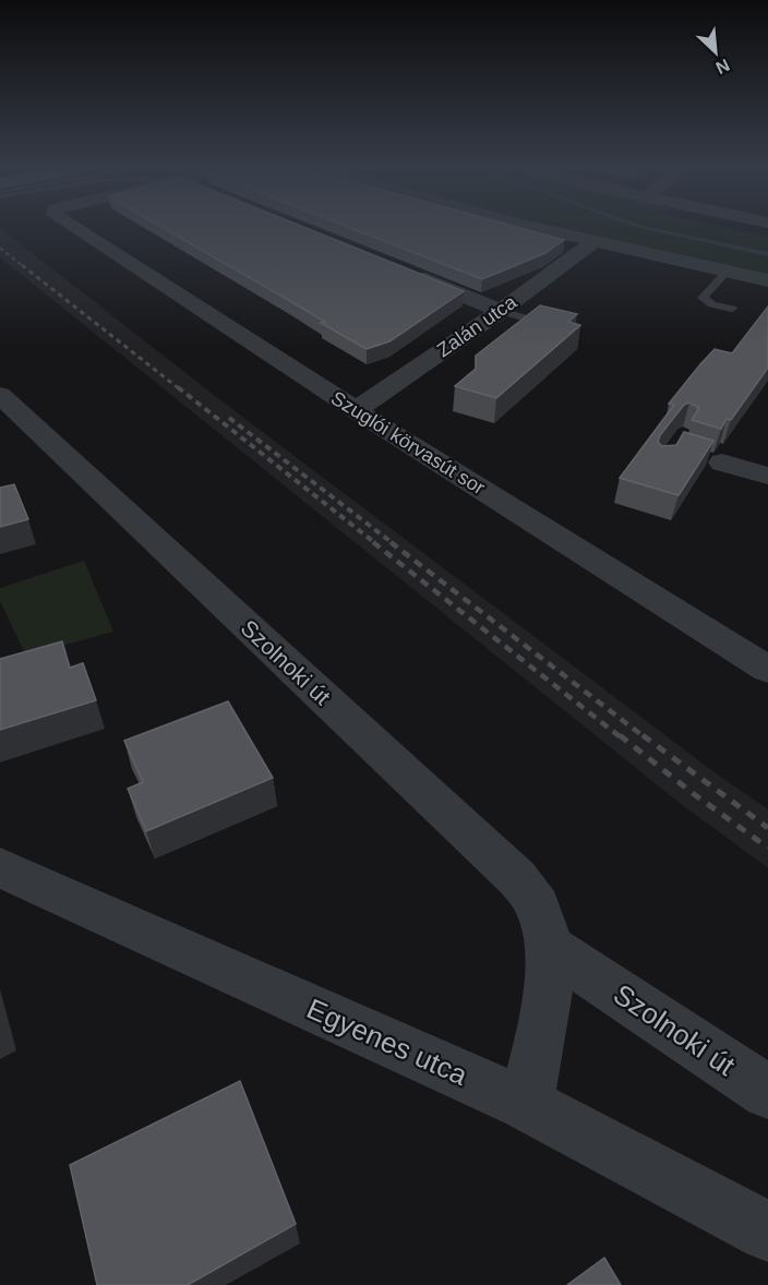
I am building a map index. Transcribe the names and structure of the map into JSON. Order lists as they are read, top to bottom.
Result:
{
  "streets": {
    "street": [
      "Zalán utca",
      "Szuglói körvasút sor",
      "Szolnoki út",
      "Egyenes utca"
    ]
  },
  "crossings": [
    ["Zalán utca", "Szuglói körvasút sor"],
    ["Szolnoki út", "Egyenes utca"]
  ],
  "north": "bottom right"
}
